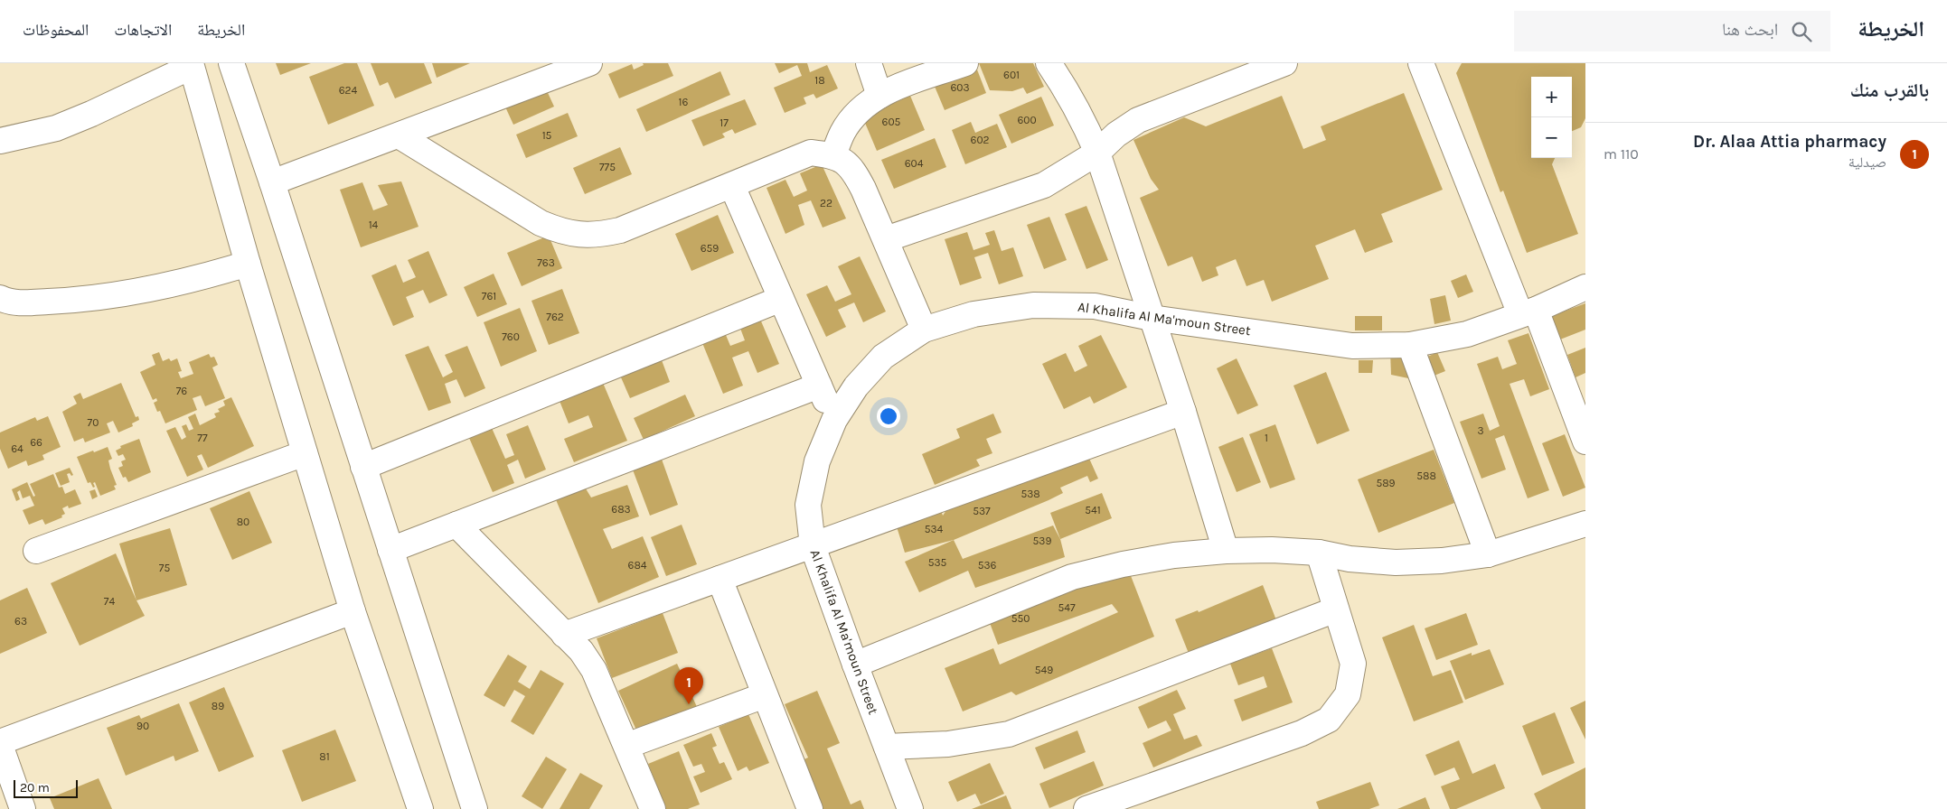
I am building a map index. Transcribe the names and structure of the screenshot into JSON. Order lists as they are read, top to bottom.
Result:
{
  "streets": {
    "street": ["Al Khalifa Al Ma'moun Street"]
  },
  "house_numbers": [
    "601",
    "18",
    "603",
    "624",
    "16",
    "600",
    "605",
    "17",
    "15",
    "602",
    "604",
    "775",
    "22",
    "14",
    "659",
    "763",
    "761",
    "762",
    "760",
    "76",
    "70",
    "3",
    "77",
    "1",
    "66",
    "64",
    "588",
    "589",
    "538",
    "683",
    "541",
    "537",
    "80",
    "534",
    "539",
    "535",
    "684",
    "536",
    "75",
    "74",
    "547",
    "550",
    "63",
    "549",
    "89",
    "90",
    "81"
  ],
  "scale_bar": "20 m",
  "page": {
    "header": "الخريطة",
    "search": "ابحث هنا",
    "nav": ["الخريطة", "الاتجاهات", "المحفوظات"],
    "heading": "بالقرب منك",
    "map_buttons": ["+", "−"],
    "list": [
      {
        "mark": "1",
        "name": "Dr. Alaa Attia pharmacy",
        "note": "صيدلية",
        "value": "110 m"
      }
    ],
    "pins": "1",
    "scale": "20 m"
  }
}
